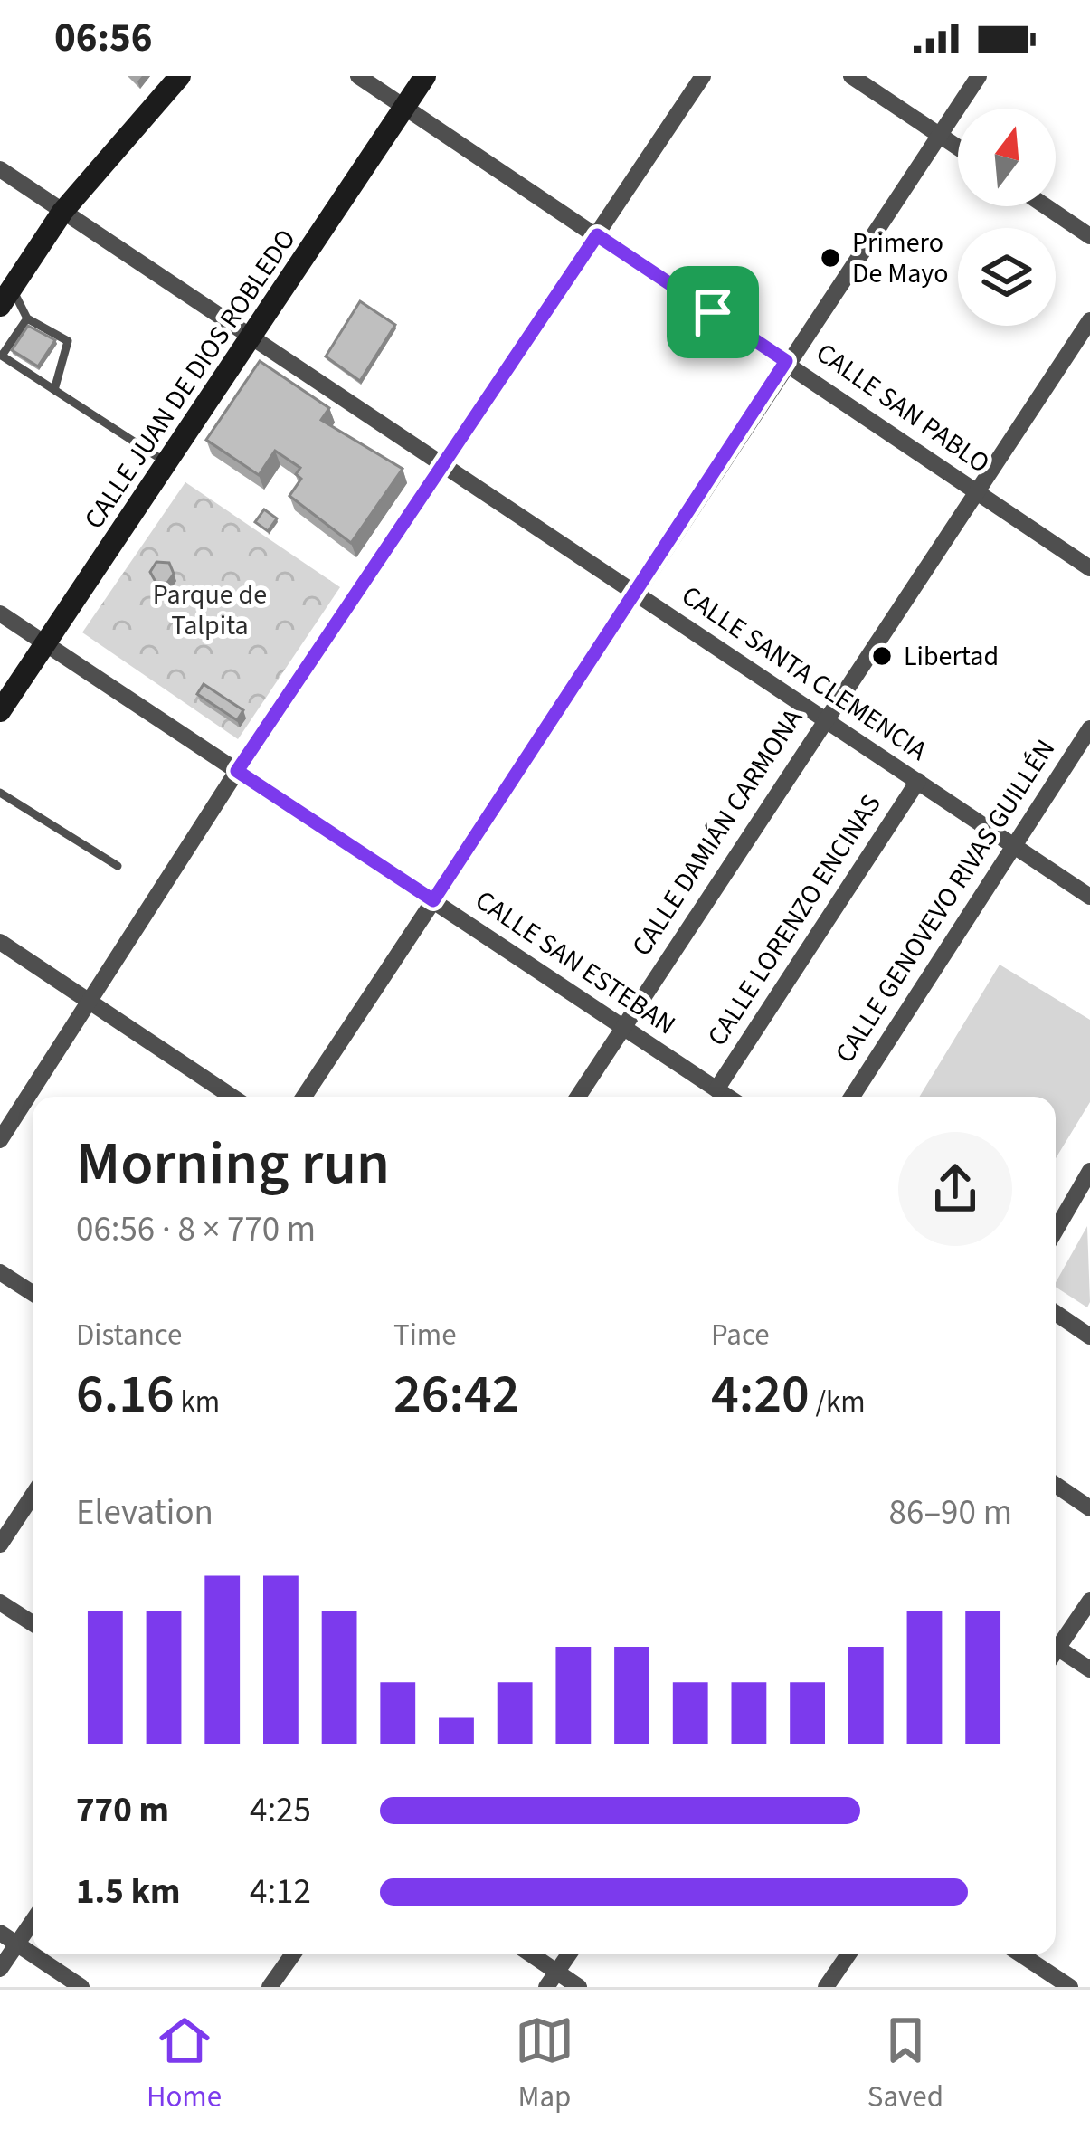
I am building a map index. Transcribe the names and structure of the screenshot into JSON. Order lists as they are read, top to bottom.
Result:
{
  "streets": {
    "street": [
      "CALLE JUAN DE DIOS ROBLEDO",
      "CALLE SAN PABLO",
      "CALLE SANTA CLEMENCIA",
      "CALLE DAMIÁN CARMONA",
      "CALLE GENOVEVO RIVAS GUILLÉN",
      "CALLE LORENZO ENCINAS",
      "CALLE SAN ESTEBAN"
    ]
  },
  "crossings": [
    ["CALLE JUAN DE DIOS ROBLEDO", "CALLE SAN PABLO"],
    ["CALLE JUAN DE DIOS ROBLEDO", "CALLE SANTA CLEMENCIA"],
    ["CALLE JUAN DE DIOS ROBLEDO", "CALLE SAN ESTEBAN"],
    ["CALLE SAN PABLO", "CALLE DAMIÁN CARMONA"],
    ["CALLE SANTA CLEMENCIA", "CALLE DAMIÁN CARMONA"],
    ["CALLE SANTA CLEMENCIA", "CALLE GENOVEVO RIVAS GUILLÉN"],
    ["CALLE SANTA CLEMENCIA", "CALLE LORENZO ENCINAS"],
    ["CALLE DAMIÁN CARMONA", "CALLE SAN ESTEBAN"],
    ["CALLE LORENZO ENCINAS", "CALLE SAN ESTEBAN"]
  ],
  "parks": ["Parque de Talpita"],
  "places": ["Primero De Mayo", "Libertad"],
  "north": "top",
  "page": {
    "status": "06:56",
    "heading": ["Morning run", "06:56 · 8 × 770 m"],
    "stats": [
      ["Distance", "6.16 km"],
      ["Time", "26:42"],
      ["Pace", "4:20 /km"]
    ],
    "chart": ["Elevation", "86–90 m"],
    "list": [
      {
        "name": "770 m",
        "note": "4:25"
      },
      {
        "name": "1.5 km",
        "note": "4:12"
      }
    ],
    "tabs": ["Home", "Map", "Saved"]
  }
}
